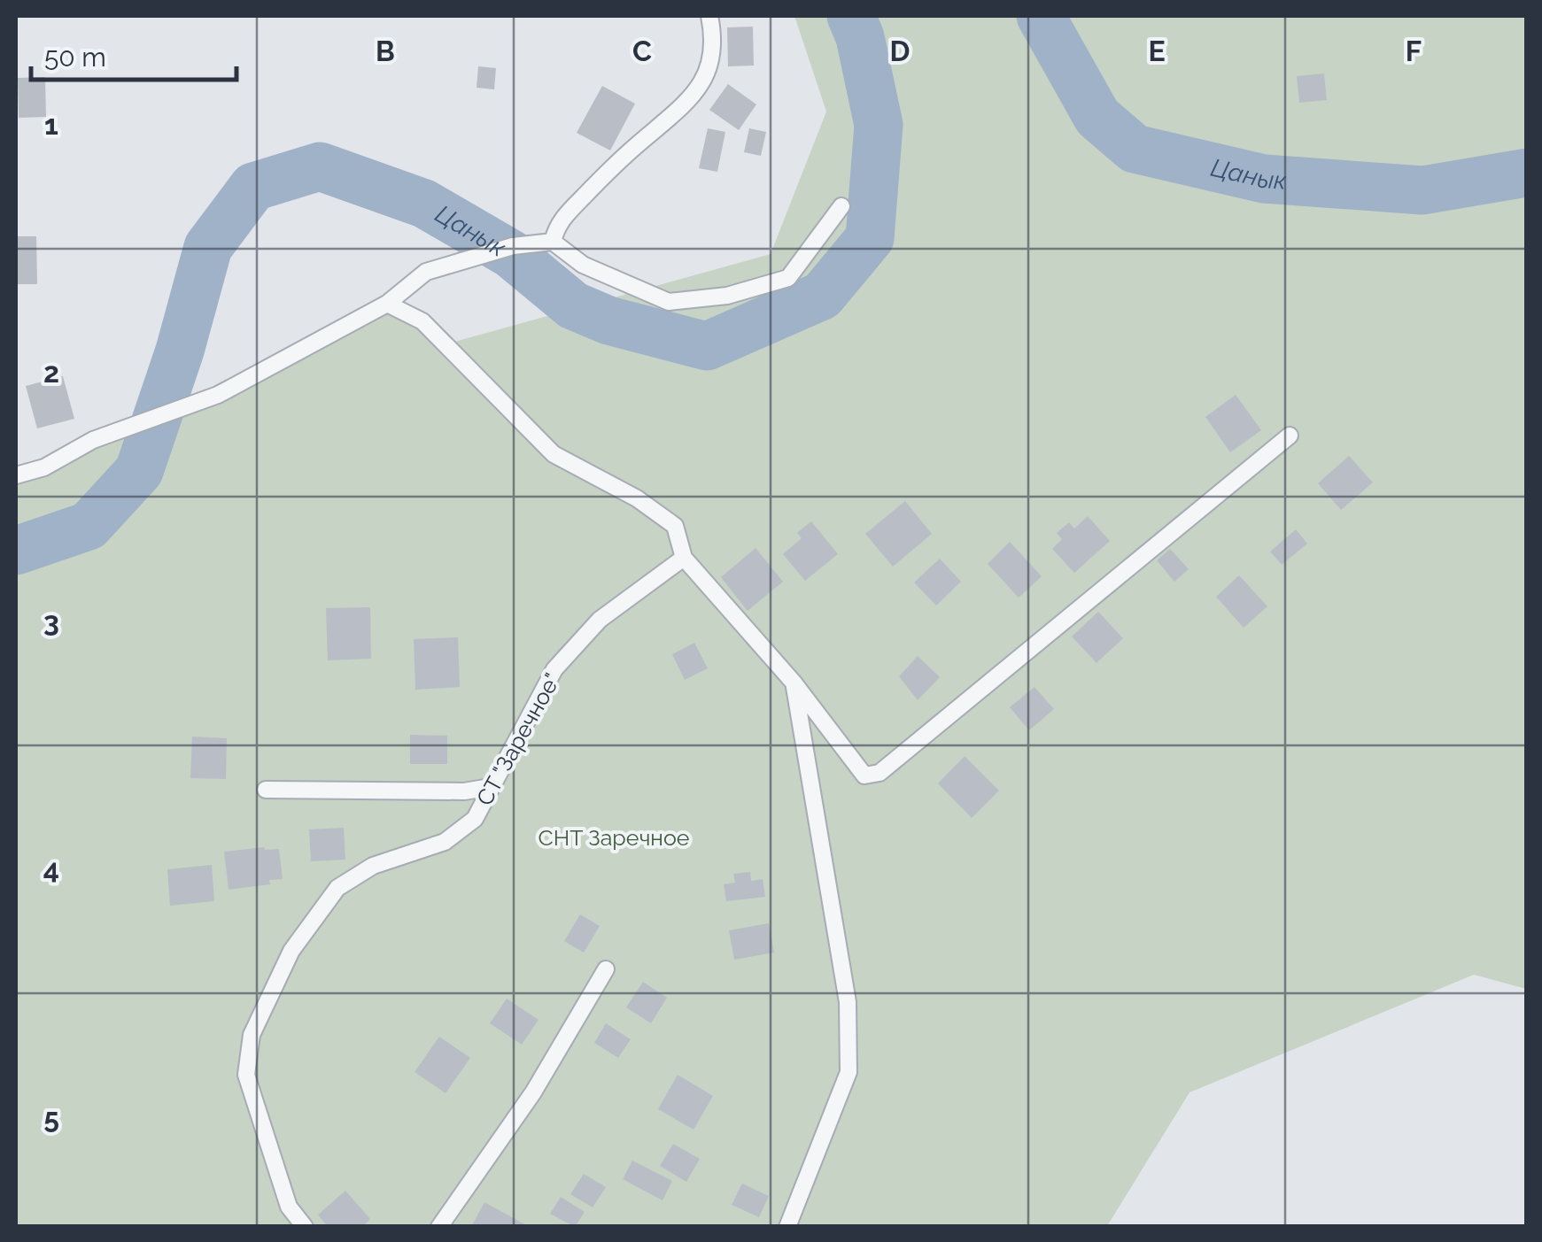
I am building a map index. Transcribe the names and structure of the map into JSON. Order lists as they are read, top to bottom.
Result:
{
  "streets": {
    "lane": ["СТ \"Заречное\""]
  },
  "water": ["Цанык"],
  "parks": ["СНТ Заречное"],
  "scale_bar": "50 m",
  "grid": {
    "columns": [
      "B",
      "C",
      "D",
      "E",
      "F"
    ],
    "rows": [
      "1",
      "2",
      "3",
      "4",
      "5"
    ]
  }
}
